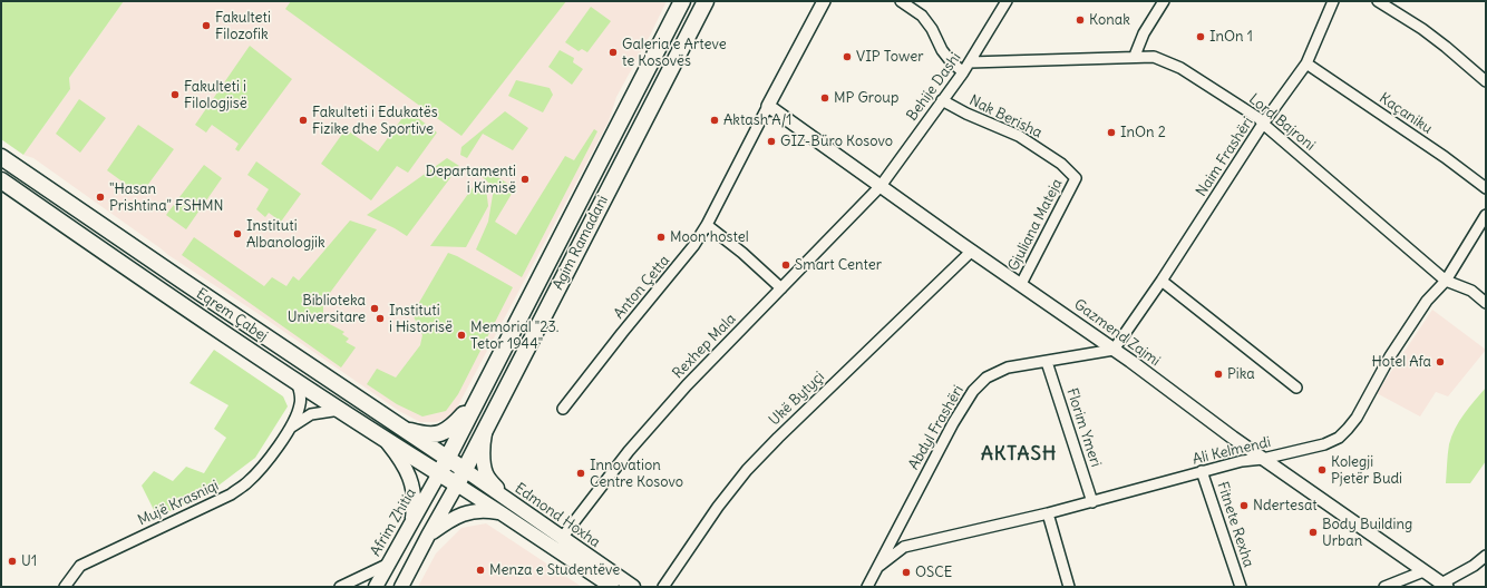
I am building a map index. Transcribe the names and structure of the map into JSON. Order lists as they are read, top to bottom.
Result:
{
  "streets": {
    "main road": [
      "Agim Ramadani",
      "Eqrem Çabej",
      "Edmond Hoxha",
      "Afrim Zhitia"
    ],
    "street": [
      "Behije Dashi",
      "Kaçaniku",
      "Nak Berisha",
      "Lord Bajroni",
      "Naim Frashëri",
      "Gjuliana Mateja",
      "Anton Çetta",
      "Gazmend Zajmi",
      "Rexhep Mala",
      "Ukë Bytyçi",
      "Abdyl Frashëri",
      "Florim Ymeri",
      "Ali Kelmendi",
      "Mujë Krasniqi",
      "Fitnete Rexha"
    ]
  },
  "crossings": [
    ["Behije Dashi", "Nak Berisha"],
    ["Behije Dashi", "Lord Bajroni"],
    ["Behije Dashi", "Gazmend Zajmi"],
    ["Behije Dashi", "Rexhep Mala"],
    ["Kaçaniku", "Naim Frashëri"],
    ["Nak Berisha", "Gjuliana Mateja"],
    ["Lord Bajroni", "Naim Frashëri"],
    ["Lord Bajroni", "Ali Kelmendi"],
    ["Naim Frashëri", "Gazmend Zajmi"],
    ["Naim Frashëri", "Abdyl Frashëri"],
    ["Gjuliana Mateja", "Gazmend Zajmi"],
    ["Agim Ramadani", "Eqrem Çabej"],
    ["Agim Ramadani", "Edmond Hoxha"],
    ["Agim Ramadani", "Afrim Zhitia"],
    ["Anton Çetta", "Gazmend Zajmi"],
    ["Eqrem Çabej", "Edmond Hoxha"],
    ["Eqrem Çabej", "Afrim Zhitia"],
    ["Gazmend Zajmi", "Rexhep Mala"],
    ["Gazmend Zajmi", "Ukë Bytyçi"],
    ["Gazmend Zajmi", "Abdyl Frashëri"],
    ["Gazmend Zajmi", "Ali Kelmendi"],
    ["Rexhep Mala", "Edmond Hoxha"],
    ["Abdyl Frashëri", "Florim Ymeri"],
    ["Abdyl Frashëri", "Ali Kelmendi"],
    ["Florim Ymeri", "Ali Kelmendi"],
    ["Ali Kelmendi", "Fitnete Rexha"]
  ],
  "districts": ["AKTASH"],
  "places": [
    "Konak",
    "Fakulteti Filozofik",
    "InOn 1",
    "Galeria e Arteve te Kosovës",
    "VIP Tower",
    "Fakulteti i Filologjisë",
    "MP Group",
    "Fakulteti i Edukatës Fizike dhe Sportive",
    "Aktash A/1",
    "InOn 2",
    "GIZ-Büro Kosovo",
    "Departamenti i Kimisë",
    "\"Hasan Prishtina\" FSHMN",
    "Instituti Albanologjik",
    "Moon hostel",
    "Smart Center",
    "Biblioteka Universitare",
    "Instituti i Historisë",
    "Memorial \"23. Tetor 1944\"",
    "Hotel Afa",
    "Pika",
    "Kolegji Pjetër Budi",
    "Innovation Centre Kosovo",
    "Ndertesat",
    "Body Building Urban",
    "U1",
    "Menza e Studentëve",
    "OSCE"
  ]
}
